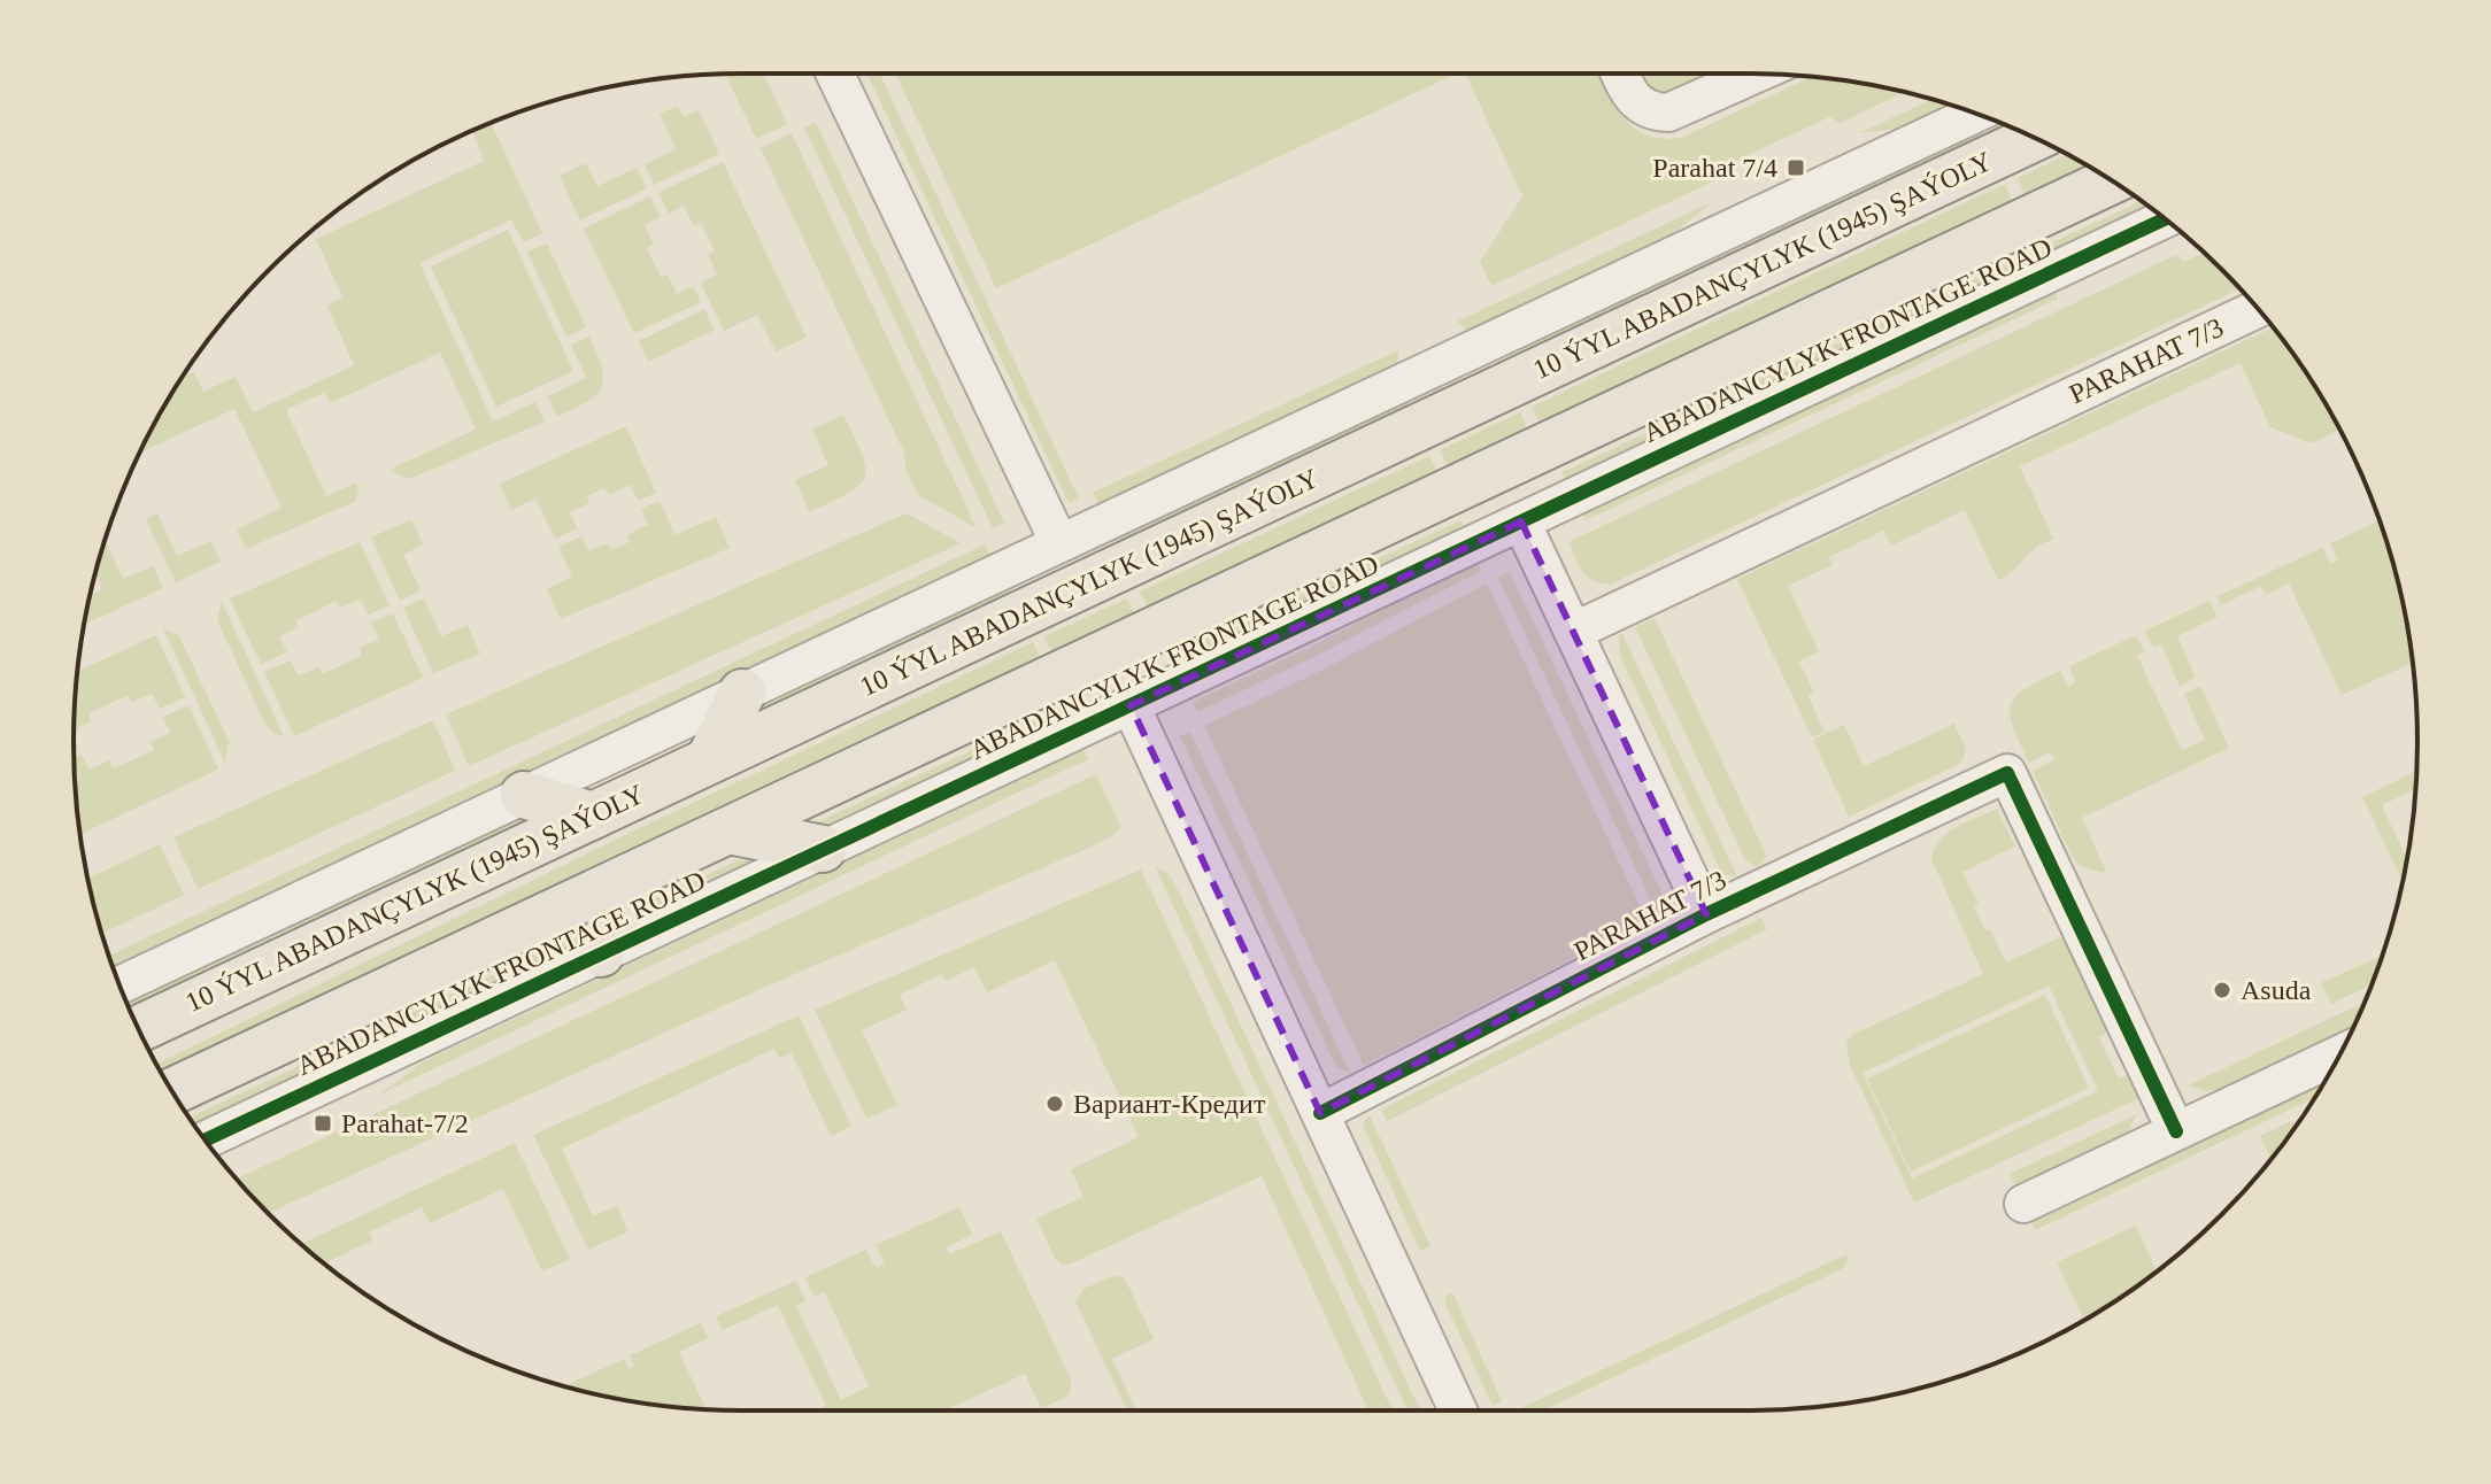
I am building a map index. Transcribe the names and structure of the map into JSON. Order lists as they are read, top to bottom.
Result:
{
  "streets": {
    "main road": ["10 ÝYL ABADANÇYLYK (1945) ŞAÝOLY"],
    "street": ["ABADANCYLYK FRONTAGE ROAD", "PARAHAT 7/3"]
  },
  "places": {
    "transit": ["Parahat 7/4", "Parahat-7/2"],
    "other": ["Asuda", "Вариант-Кредит"]
  }
}
